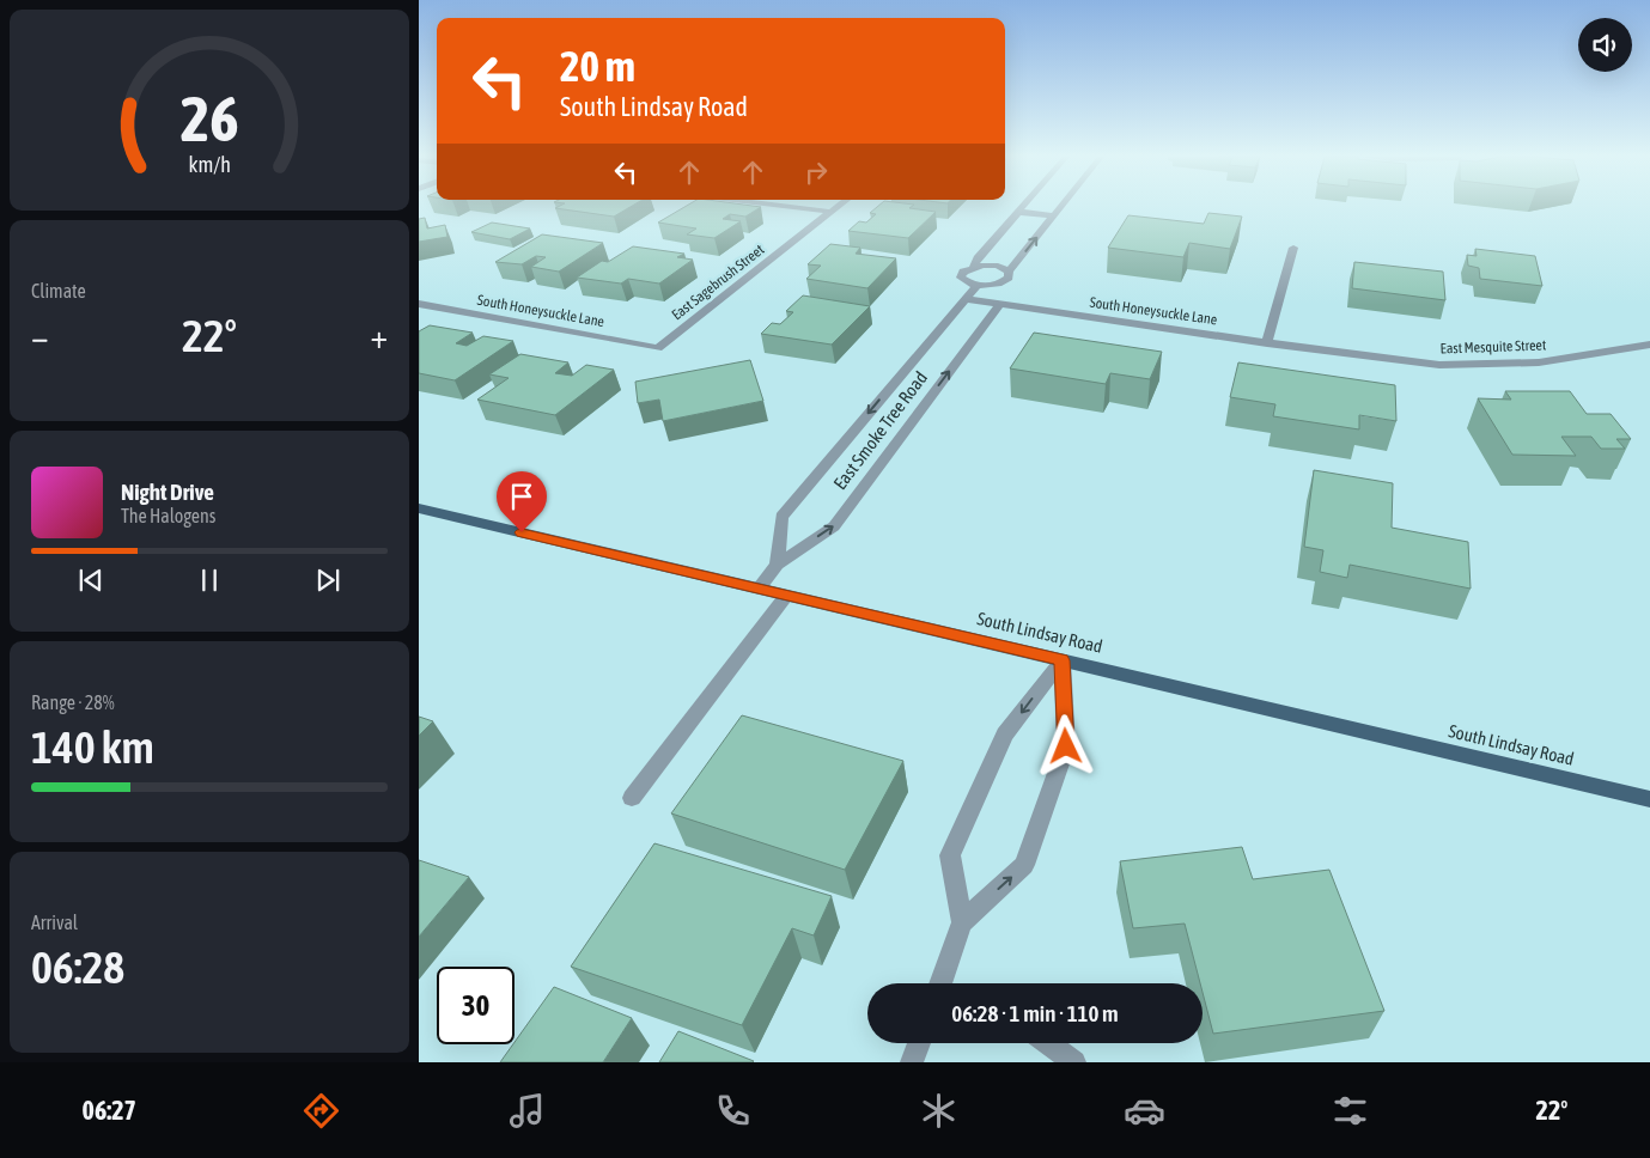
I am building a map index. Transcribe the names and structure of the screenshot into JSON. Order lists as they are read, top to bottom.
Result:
{
  "streets": {
    "main road": ["South Lindsay Road"],
    "street": [
      "East Sagebrush Street",
      "South Honeysuckle Lane",
      "East Mesquite Street",
      "East Smoke Tree Road"
    ]
  },
  "crossings": [
    ["East Sagebrush Street", "South Honeysuckle Lane"],
    ["South Honeysuckle Lane", "East Mesquite Street"],
    ["South Honeysuckle Lane", "East Smoke Tree Road"],
    ["East Smoke Tree Road", "South Lindsay Road"]
  ],
  "page": {
    "turn": ["20 m", "South Lindsay Road"],
    "tile": [
      "Climate",
      ["Range · 28%", "140 km"],
      ["Arrival", "06:28"]
    ],
    "heat": ["−", "22°", "+"],
    "song": ["Night Drive", "The Halogens"],
    "limit": "30",
    "trip": "06:28 · 1 min · 110 m",
    "tabs": ["06:27", "22°"],
    "gauge": ["26", "km/h"]
  }
}
